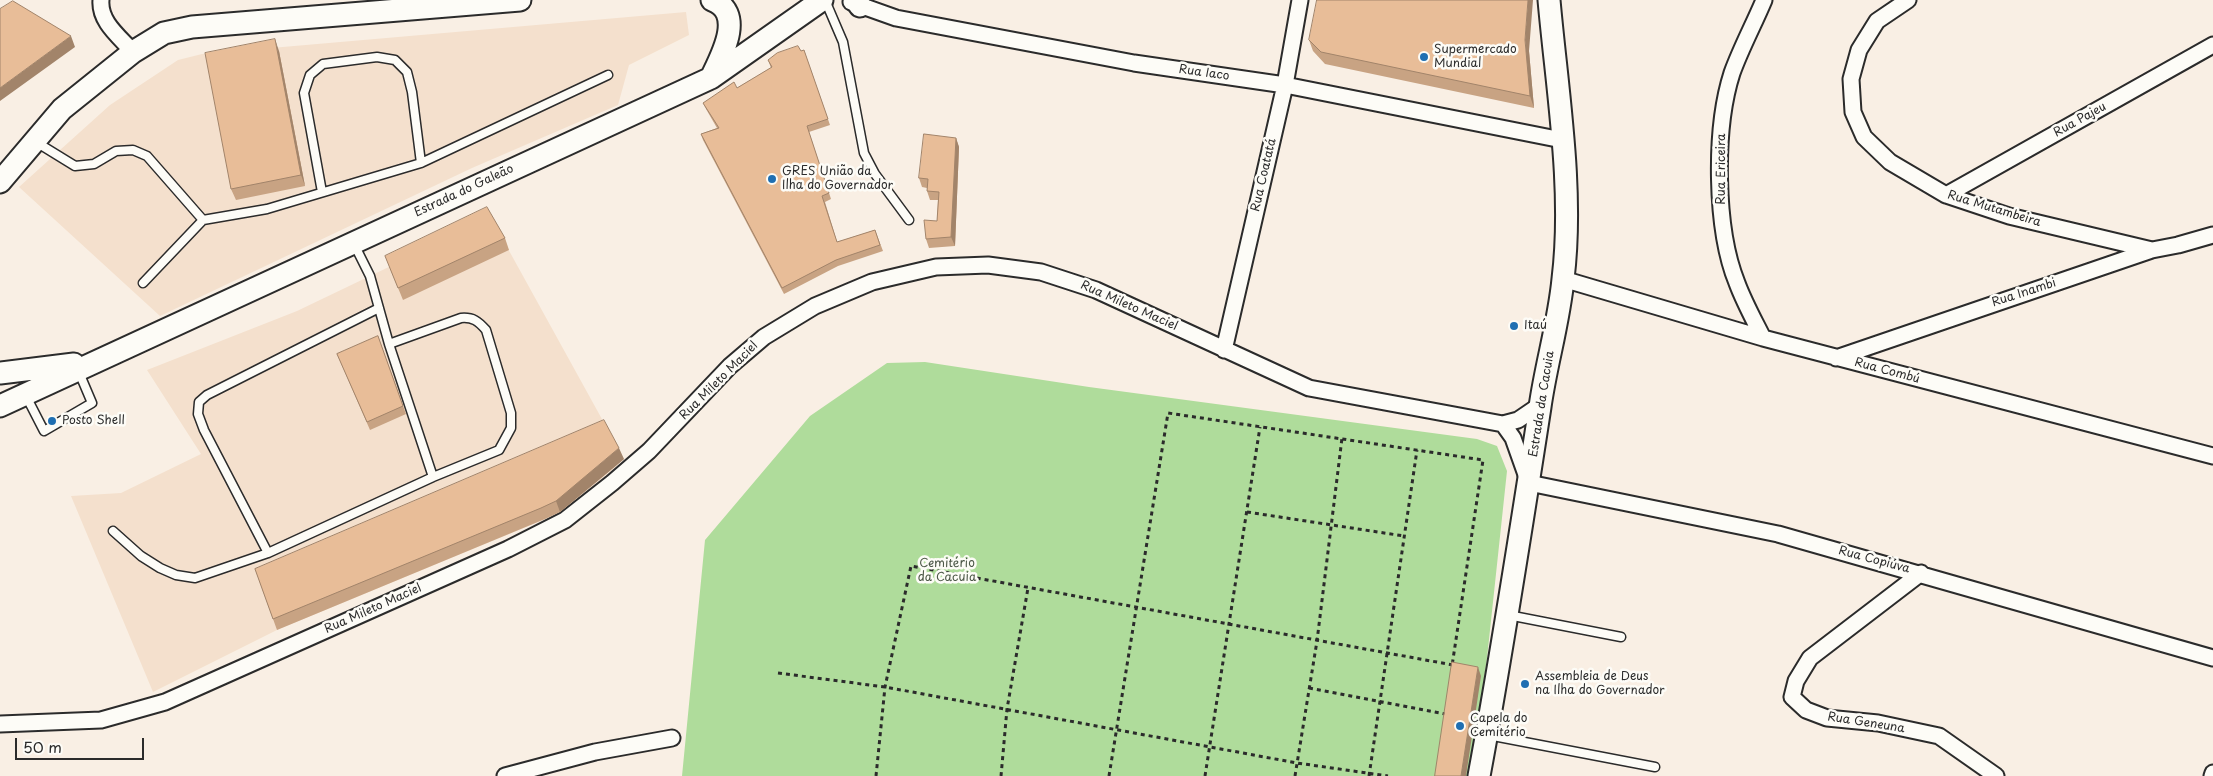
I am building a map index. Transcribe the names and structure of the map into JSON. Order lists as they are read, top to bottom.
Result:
{
  "streets": {
    "main road": ["Estrada do Galeão", "Estrada da Cacuia"],
    "street": [
      "Rua Iaco",
      "Rua Pajeu",
      "Rua Ericeira",
      "Rua Coatatá",
      "Rua Mutambeira",
      "Rua Inambi",
      "Rua Mileto Maciel",
      "Rua Combú",
      "Rua Copiúva",
      "Rua Geneuna"
    ]
  },
  "crossings": [
    ["Rua Iaco", "Rua Coatatá"],
    ["Rua Iaco", "Estrada da Cacuia"],
    ["Rua Pajeu", "Rua Mutambeira"],
    ["Rua Ericeira", "Rua Combú"],
    ["Rua Coatatá", "Rua Mileto Maciel"],
    ["Rua Mutambeira", "Rua Inambi"],
    ["Rua Inambi", "Rua Combú"],
    ["Rua Combú", "Estrada da Cacuia"],
    ["Estrada da Cacuia", "Rua Copiúva"],
    ["Rua Copiúva", "Rua Geneuna"]
  ],
  "parks": ["Cemitério da Cacuia"],
  "places": [
    "Supermercado Mundial",
    "GRES União da Ilha do Governador",
    "Itaú",
    "Posto Shell",
    "Assembleia de Deus na Ilha do Governador",
    "Capela do Cemitério"
  ],
  "scale_bar": "50 m"
}
